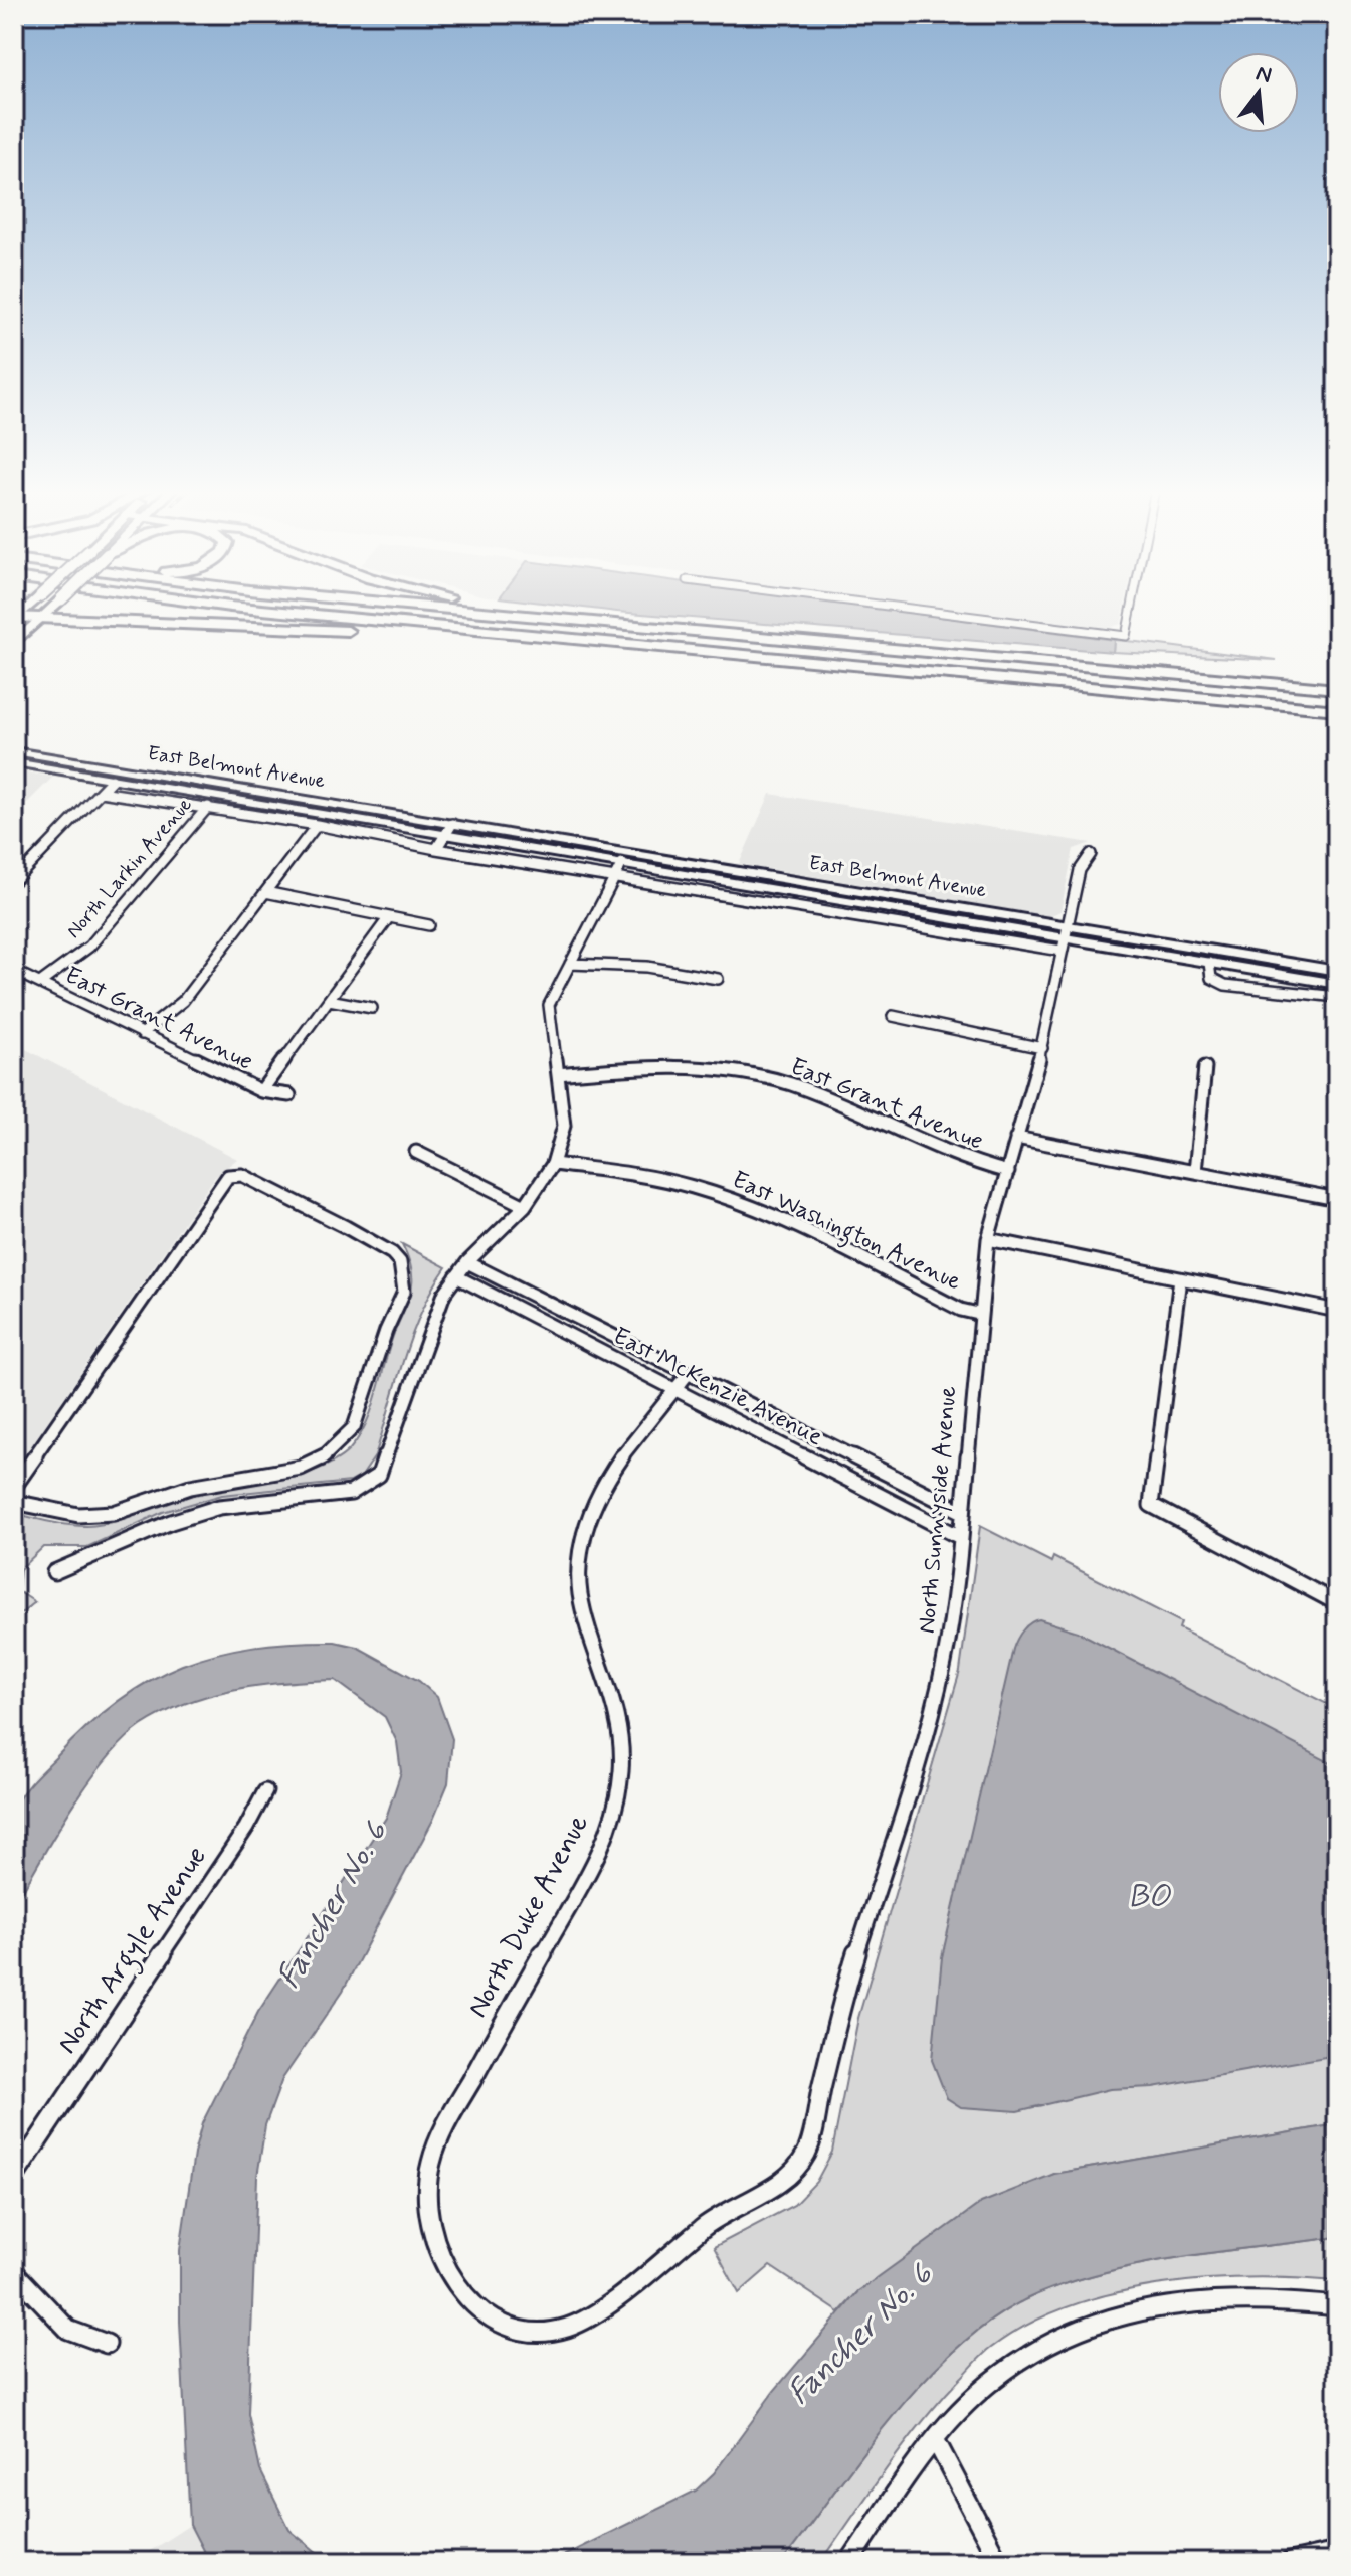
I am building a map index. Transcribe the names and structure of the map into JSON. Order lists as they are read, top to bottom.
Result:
{
  "streets": {
    "street": [
      "East Belmont Avenue",
      "North Larkin Avenue",
      "East Grant Avenue",
      "East Washington Avenue",
      "East McKenzie Avenue",
      "North Sunnyside Avenue",
      "North Duke Avenue",
      "North Argyle Avenue"
    ]
  },
  "crossings": [
    ["East Belmont Avenue", "North Larkin Avenue"],
    ["East Belmont Avenue", "North Sunnyside Avenue"],
    ["North Larkin Avenue", "East Grant Avenue"],
    ["East Grant Avenue", "North Sunnyside Avenue"],
    ["East Washington Avenue", "North Sunnyside Avenue"],
    ["East McKenzie Avenue", "North Sunnyside Avenue"],
    ["East McKenzie Avenue", "North Duke Avenue"],
    ["North Sunnyside Avenue", "North Duke Avenue"]
  ],
  "water": ["BO", "Fancher No. 6"],
  "north": "top"
}
